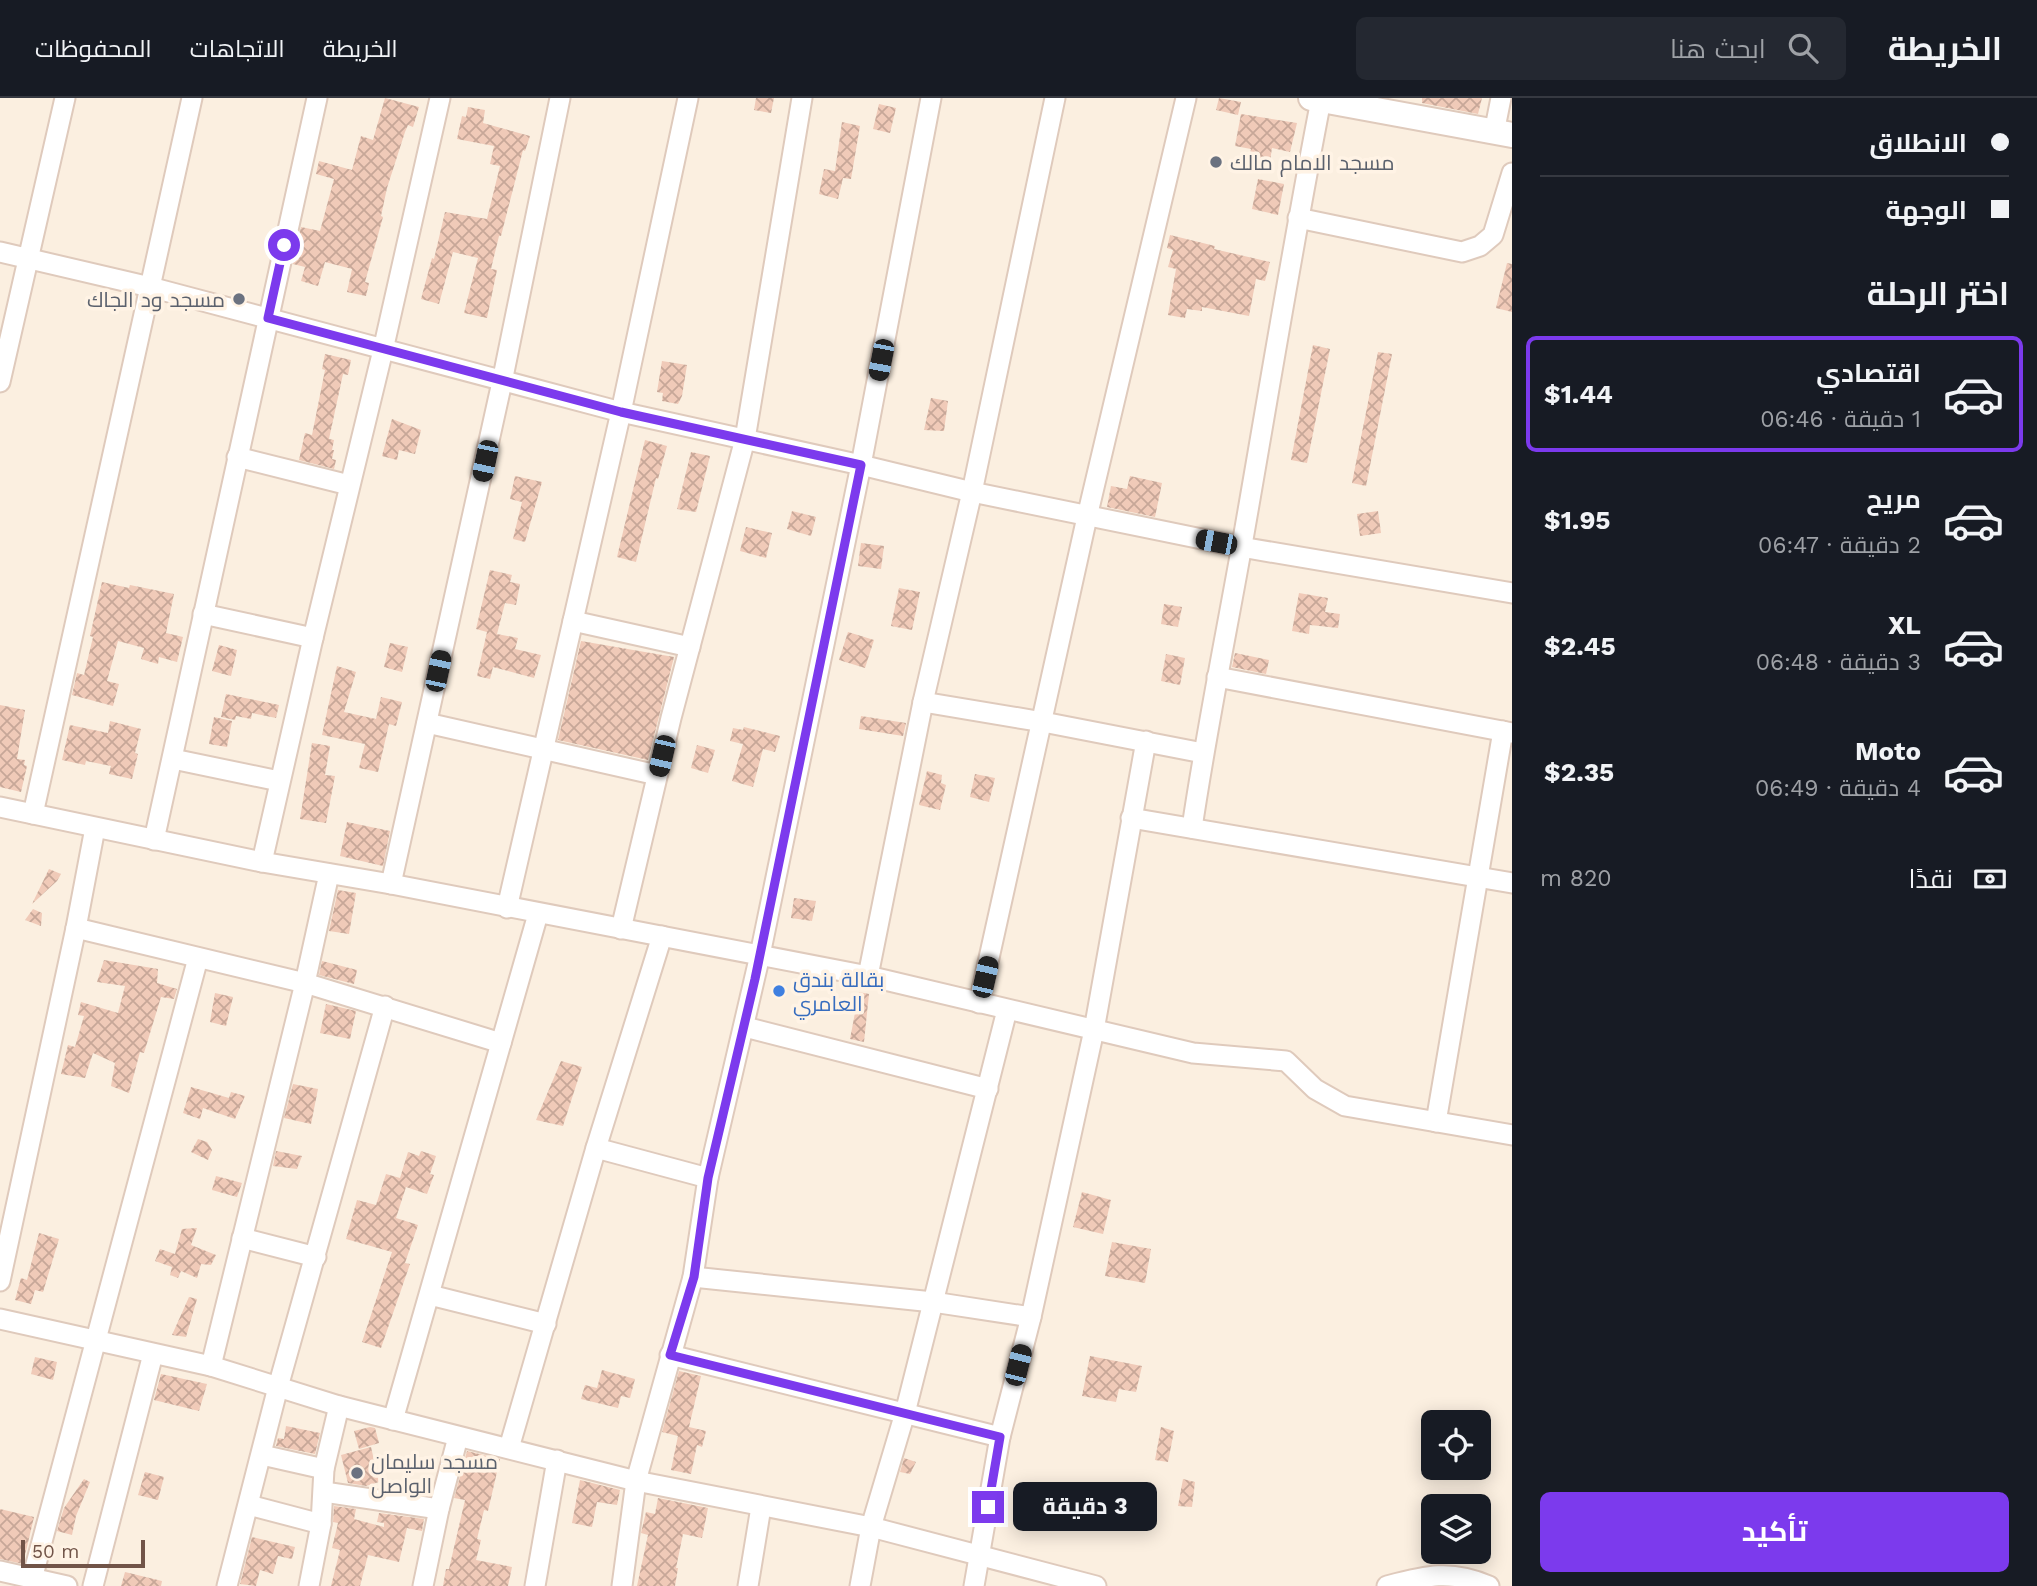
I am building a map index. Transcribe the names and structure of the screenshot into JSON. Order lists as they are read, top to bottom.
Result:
{
  "places": [
    "مسجد الامام مالك",
    "مسجد ود الجاك",
    "بقالة بندق العامري",
    "مسجد سليمان الواصل"
  ],
  "scale_bar": "50 m",
  "page": {
    "header": "الخريطة",
    "search": "ابحث هنا",
    "nav": ["الخريطة", "الاتجاهات", "المحفوظات"],
    "banner": ["الانطلاق", "الوجهة"],
    "heading": "اختر الرحلة",
    "list": [
      {
        "name": "اقتصادي",
        "note": "1 دقيقة · 06:46",
        "value": "$1.44"
      },
      {
        "name": "مريح",
        "note": "2 دقيقة · 06:47",
        "value": "$1.95"
      },
      {
        "name": "XL",
        "note": "3 دقيقة · 06:48",
        "value": "$2.45"
      },
      {
        "name": "Moto",
        "note": "4 دقيقة · 06:49",
        "value": "$2.35"
      }
    ],
    "pay": ["نقدًا", "820 m"],
    "buttons": "تأكيد",
    "bubble": "3 دقيقة",
    "scale": "50 m"
  }
}
